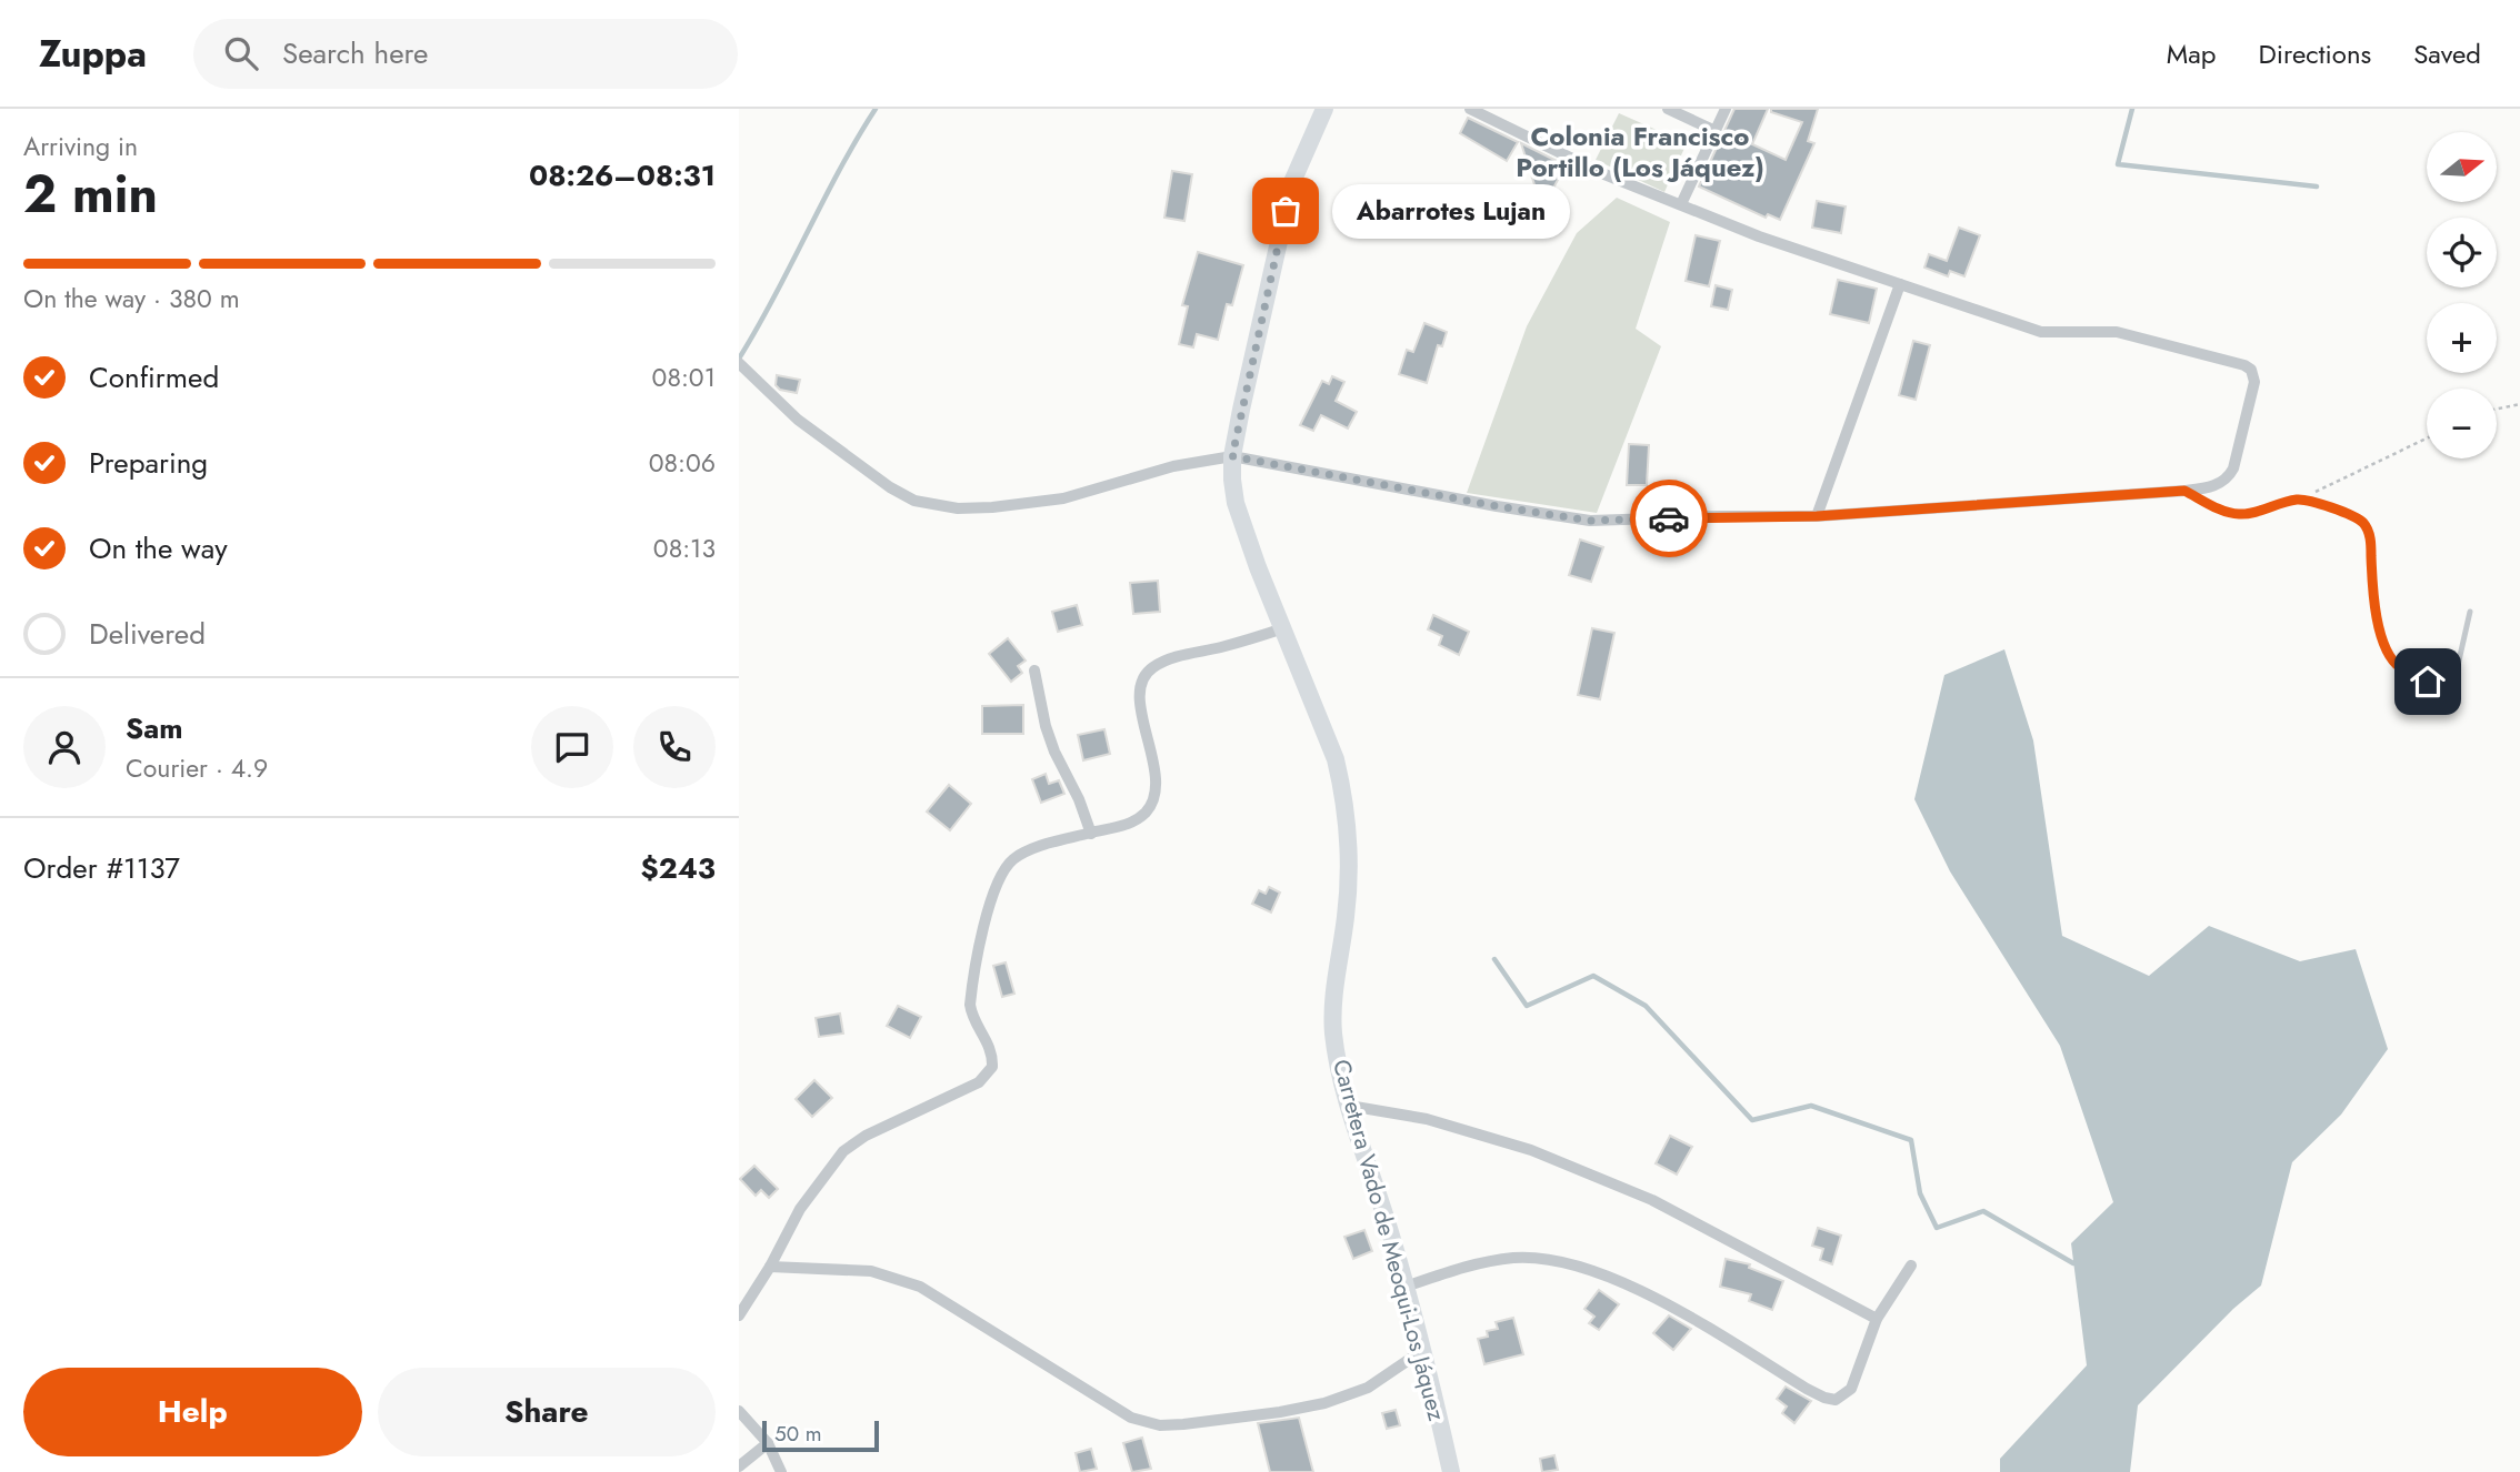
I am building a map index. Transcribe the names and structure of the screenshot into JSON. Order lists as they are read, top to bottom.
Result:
{
  "streets": {
    "street": ["Carretera Vado de Meoqui-Los Jáquez"]
  },
  "districts": ["Colonia Francisco Portillo (Los Jáquez)"],
  "places": ["Abarrotes Lujan"],
  "scale_bar": "50 m",
  "north": "right",
  "page": {
    "header": "Zuppa",
    "search": "Search here",
    "nav": ["Map", "Directions", "Saved"],
    "heading": ["2 min", "Arriving in", "08:26–08:31"],
    "panel": [
      "Sam",
      "Courier · 4.9",
      "Order #1137",
      "$243"
    ],
    "map_buttons": ["+", "−"],
    "bubble": "Abarrotes Lujan",
    "bar": "On the way · 380 m",
    "list": [
      ["Confirmed", "08:01"],
      ["Preparing", "08:06"],
      ["On the way", "08:13"],
      "Delivered"
    ],
    "buttons": ["Help", "Share"],
    "scale": "50 m"
  }
}
